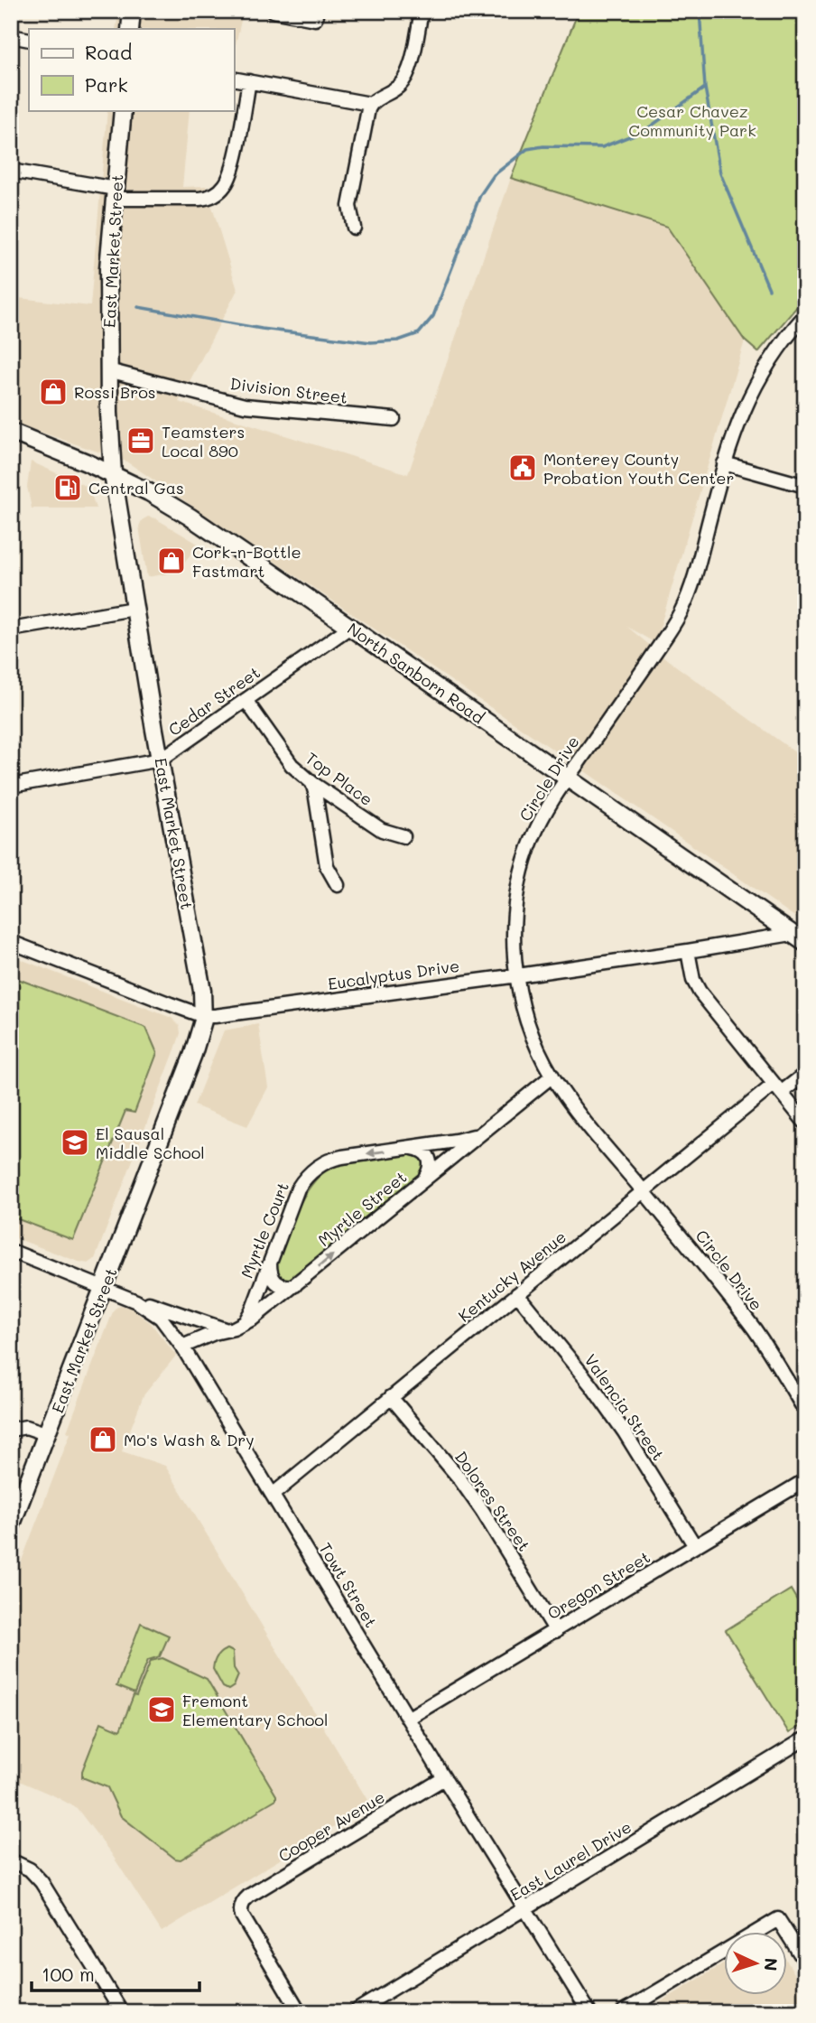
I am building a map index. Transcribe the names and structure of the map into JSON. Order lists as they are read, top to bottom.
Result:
{
  "streets": {
    "main road": ["East Market Street", "North Sanborn Road"],
    "street": [
      "Division Street",
      "Cedar Street",
      "Top Place",
      "Circle Drive",
      "Eucalyptus Drive",
      "Myrtle Street",
      "Myrtle Court",
      "Kentucky Avenue",
      "Valencia Street",
      "Dolores Street",
      "Towt Street",
      "Oregon Street",
      "Cooper Avenue",
      "East Laurel Drive"
    ]
  },
  "crossings": [
    ["East Market Street", "Division Street"],
    ["East Market Street", "North Sanborn Road"],
    ["East Market Street", "Cedar Street"],
    ["East Market Street", "Eucalyptus Drive"],
    ["East Market Street", "Towt Street"],
    ["North Sanborn Road", "Cedar Street"],
    ["North Sanborn Road", "Circle Drive"],
    ["North Sanborn Road", "Eucalyptus Drive"],
    ["Cedar Street", "Top Place"],
    ["Circle Drive", "Eucalyptus Drive"],
    ["Circle Drive", "Myrtle Street"],
    ["Circle Drive", "Kentucky Avenue"],
    ["Myrtle Street", "Myrtle Court"],
    ["Myrtle Street", "Towt Street"],
    ["Kentucky Avenue", "Valencia Street"],
    ["Kentucky Avenue", "Dolores Street"],
    ["Kentucky Avenue", "Towt Street"],
    ["Valencia Street", "Oregon Street"],
    ["Dolores Street", "Oregon Street"],
    ["Towt Street", "Oregon Street"],
    ["Towt Street", "Cooper Avenue"],
    ["Towt Street", "East Laurel Drive"]
  ],
  "one_way": ["Myrtle Street", "Myrtle Court"],
  "parks": ["Cesar Chavez Community Park"],
  "places": {
    "shop": ["Rossi Bros", "Cork-n-Bottle Fastmart", "Mo's Wash & Dry"],
    "office": ["Teamsters Local 890"],
    "public building": ["Monterey County Probation Youth Center"],
    "fuel station": ["Central Gas"],
    "school or university": ["El Sausal Middle School", "Fremont Elementary School"]
  },
  "legend": ["Road", "Park"],
  "scale_bar": "100 m",
  "north": "right"
}
